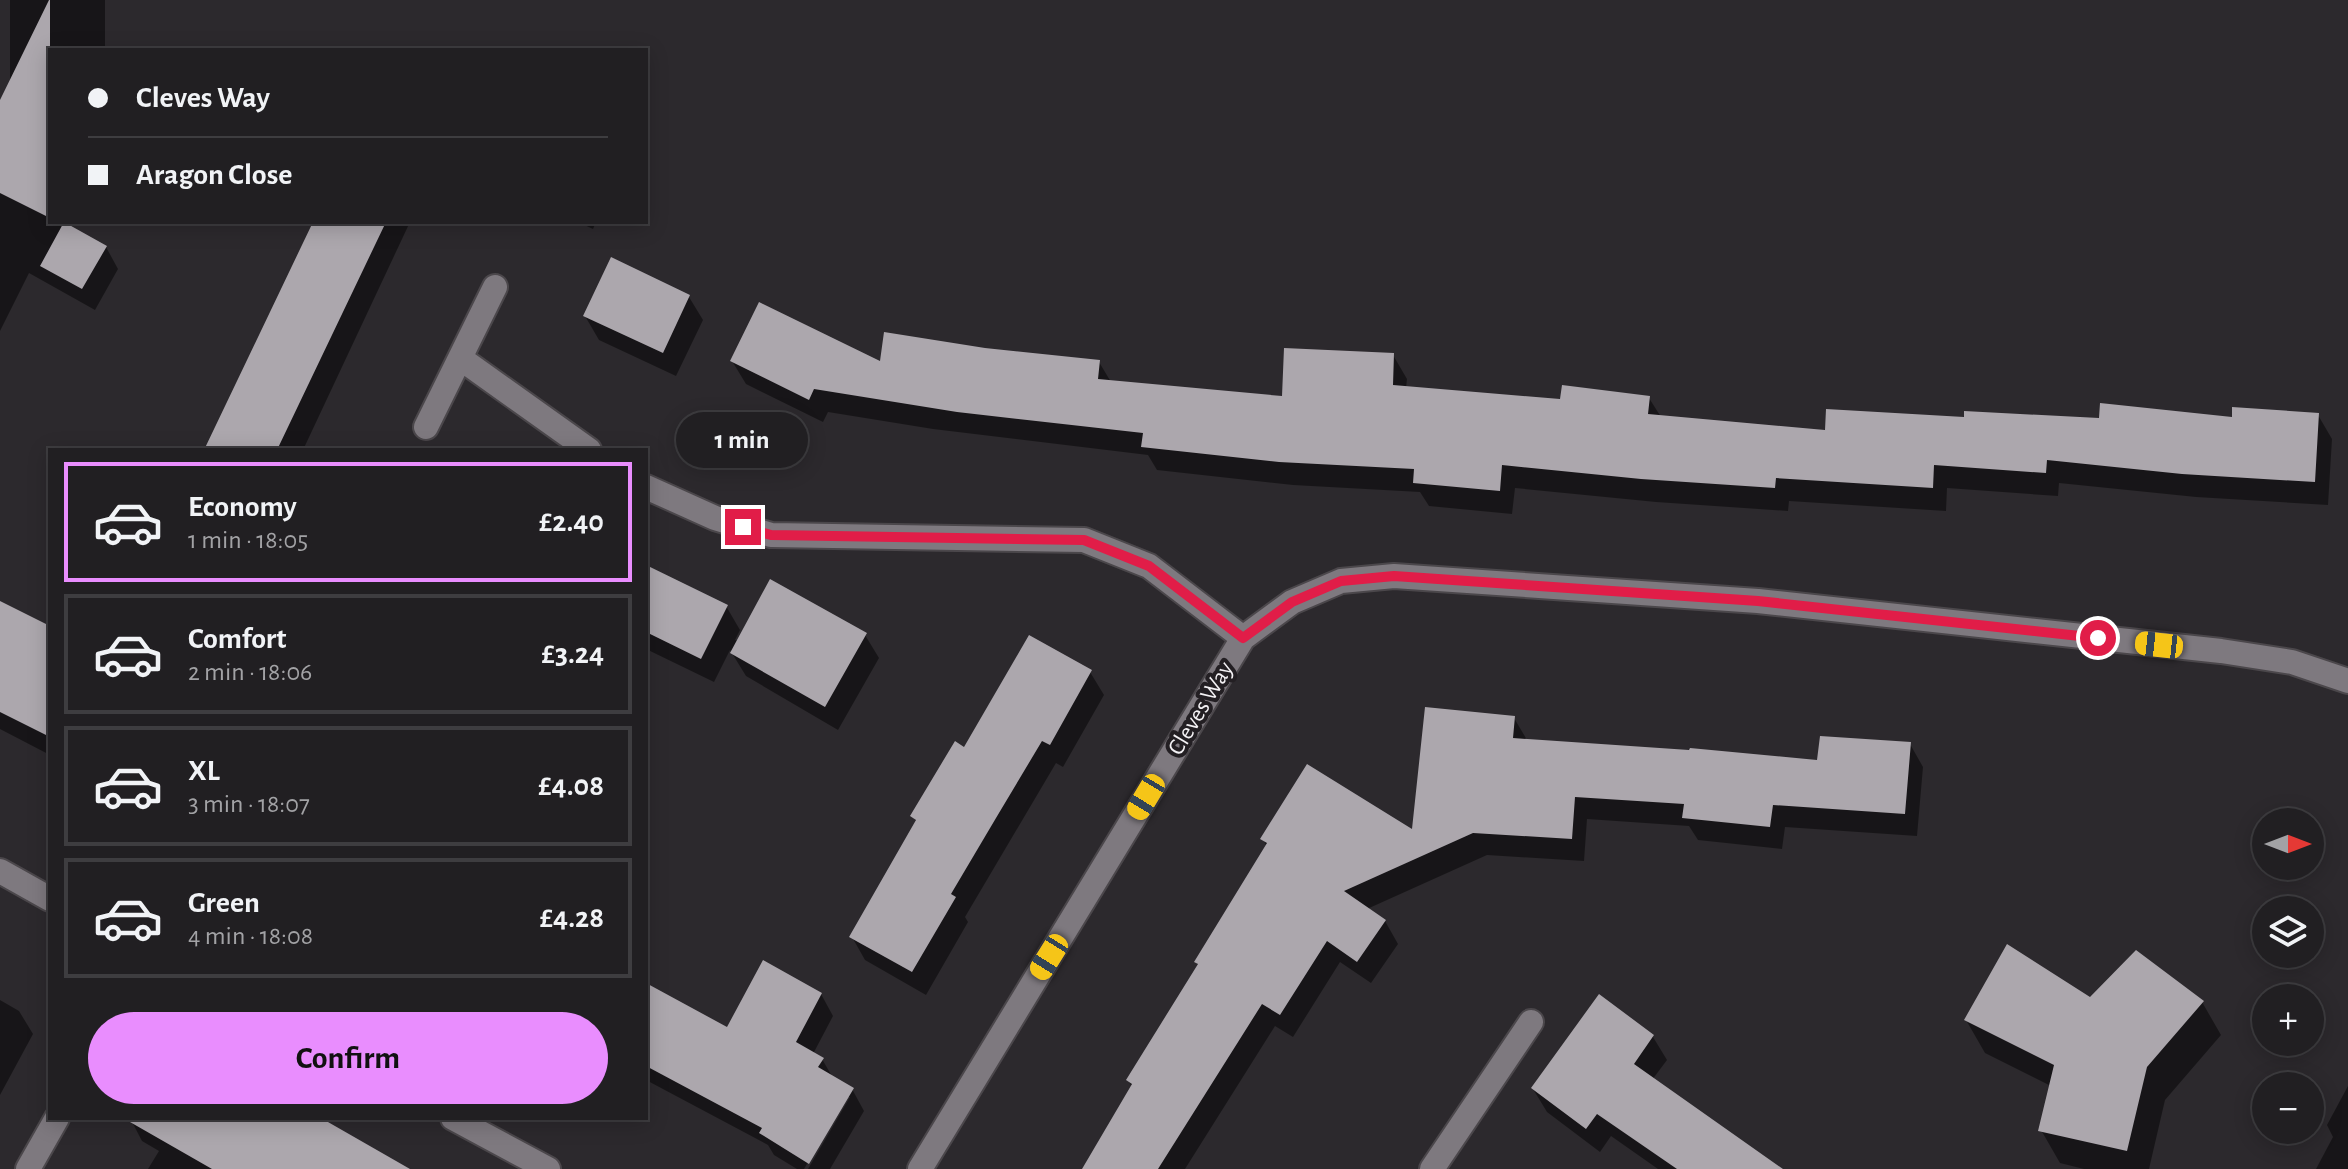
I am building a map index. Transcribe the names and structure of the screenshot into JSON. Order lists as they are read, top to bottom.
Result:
{
  "streets": {
    "street": ["Cleves Way"]
  },
  "north": "right",
  "page": {
    "banner": ["Cleves Way", "Aragon Close"],
    "bubble": "1 min",
    "list": [
      {
        "name": "Economy",
        "note": "1 min · 18:05",
        "value": "£2.40"
      },
      {
        "name": "Comfort",
        "note": "2 min · 18:06",
        "value": "£3.24"
      },
      {
        "name": "XL",
        "note": "3 min · 18:07",
        "value": "£4.08"
      },
      {
        "name": "Green",
        "note": "4 min · 18:08",
        "value": "£4.28"
      }
    ],
    "map_buttons": ["+", "−"],
    "buttons": "Confirm"
  }
}
